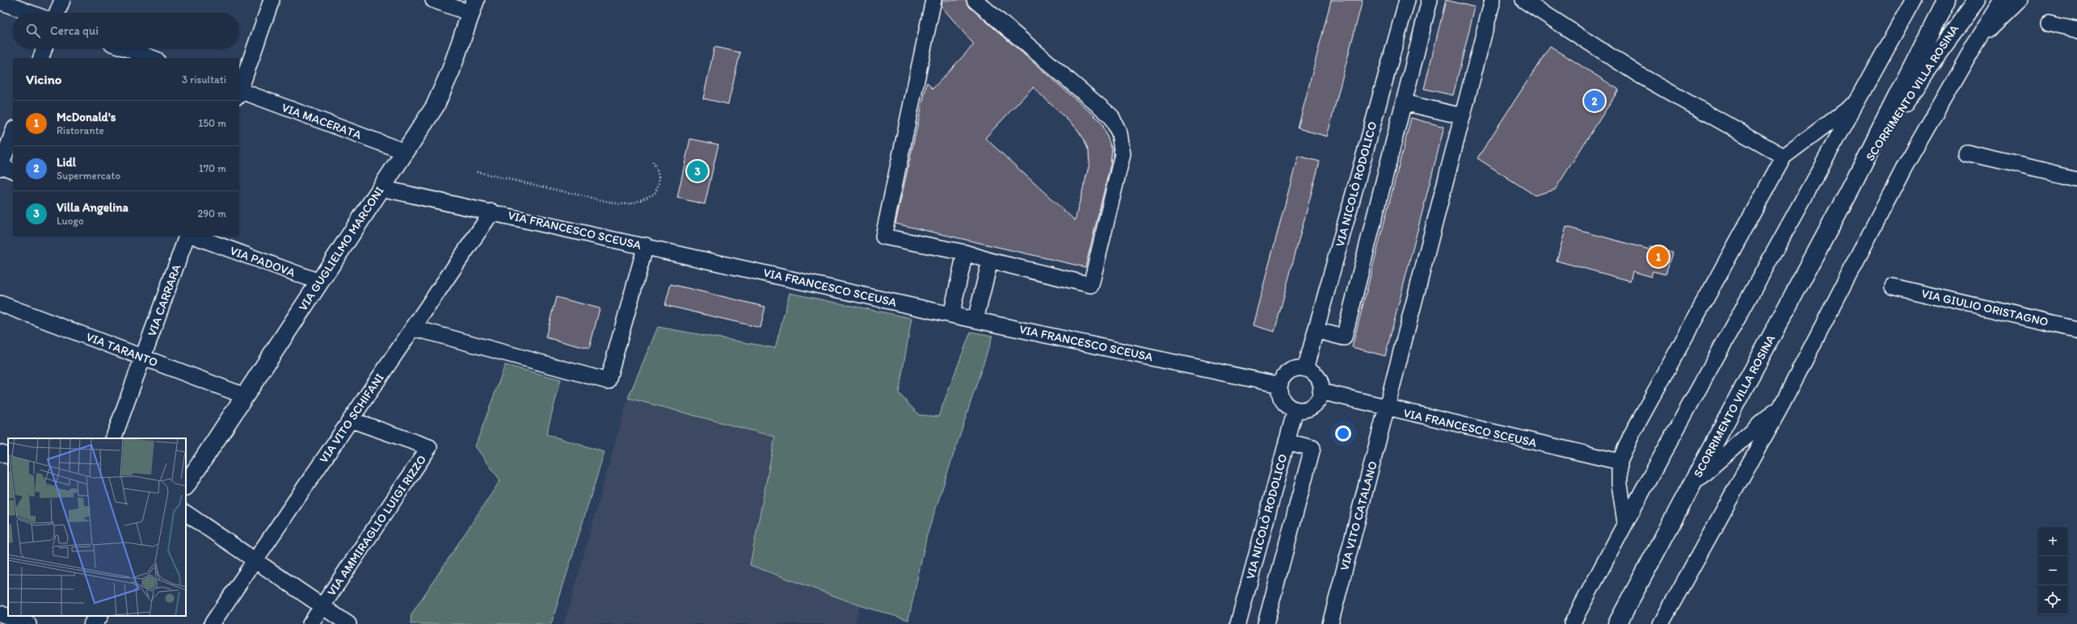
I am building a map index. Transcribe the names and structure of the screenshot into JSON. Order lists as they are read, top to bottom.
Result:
{
  "streets": {
    "main road": ["SCORRIMENTO VILLA ROSINA", "VIA GUGLIELMO MARCONI"],
    "street": [
      "VIA MACERATA",
      "VIA NICOLÒ RODOLICO",
      "VIA FRANCESCO SCEUSA",
      "VIA PADOVA",
      "VIA CARRARA",
      "VIA GIULIO ORISTAGNO",
      "VIA TARANTO",
      "VIA VITO SCHIFANI",
      "VIA VITO CATALANO",
      "VIA AMMIRAGLIO LUIGI RIZZO"
    ]
  },
  "crossings": [
    ["VIA MACERATA", "VIA GUGLIELMO MARCONI"],
    ["VIA NICOLÒ RODOLICO", "VIA FRANCESCO SCEUSA"],
    ["VIA FRANCESCO SCEUSA", "VIA GUGLIELMO MARCONI"],
    ["VIA FRANCESCO SCEUSA", "VIA VITO SCHIFANI"],
    ["VIA FRANCESCO SCEUSA", "VIA VITO CATALANO"],
    ["VIA GUGLIELMO MARCONI", "VIA PADOVA"],
    ["VIA GUGLIELMO MARCONI", "VIA TARANTO"],
    ["VIA CARRARA", "VIA TARANTO"],
    ["VIA VITO SCHIFANI", "VIA AMMIRAGLIO LUIGI RIZZO"]
  ],
  "page": {
    "search": "Cerca qui",
    "heading": ["Vicino", "3 risultati"],
    "pins": ["2", "3", "1"],
    "list": [
      {
        "mark": "1",
        "name": "McDonald's",
        "note": "Ristorante",
        "value": "150 m"
      },
      {
        "mark": "2",
        "name": "Lidl",
        "note": "Supermercato",
        "value": "170 m"
      },
      {
        "mark": "3",
        "name": "Villa Angelina",
        "note": "Luogo",
        "value": "290 m"
      }
    ],
    "map_buttons": ["+", "−"]
  }
}
